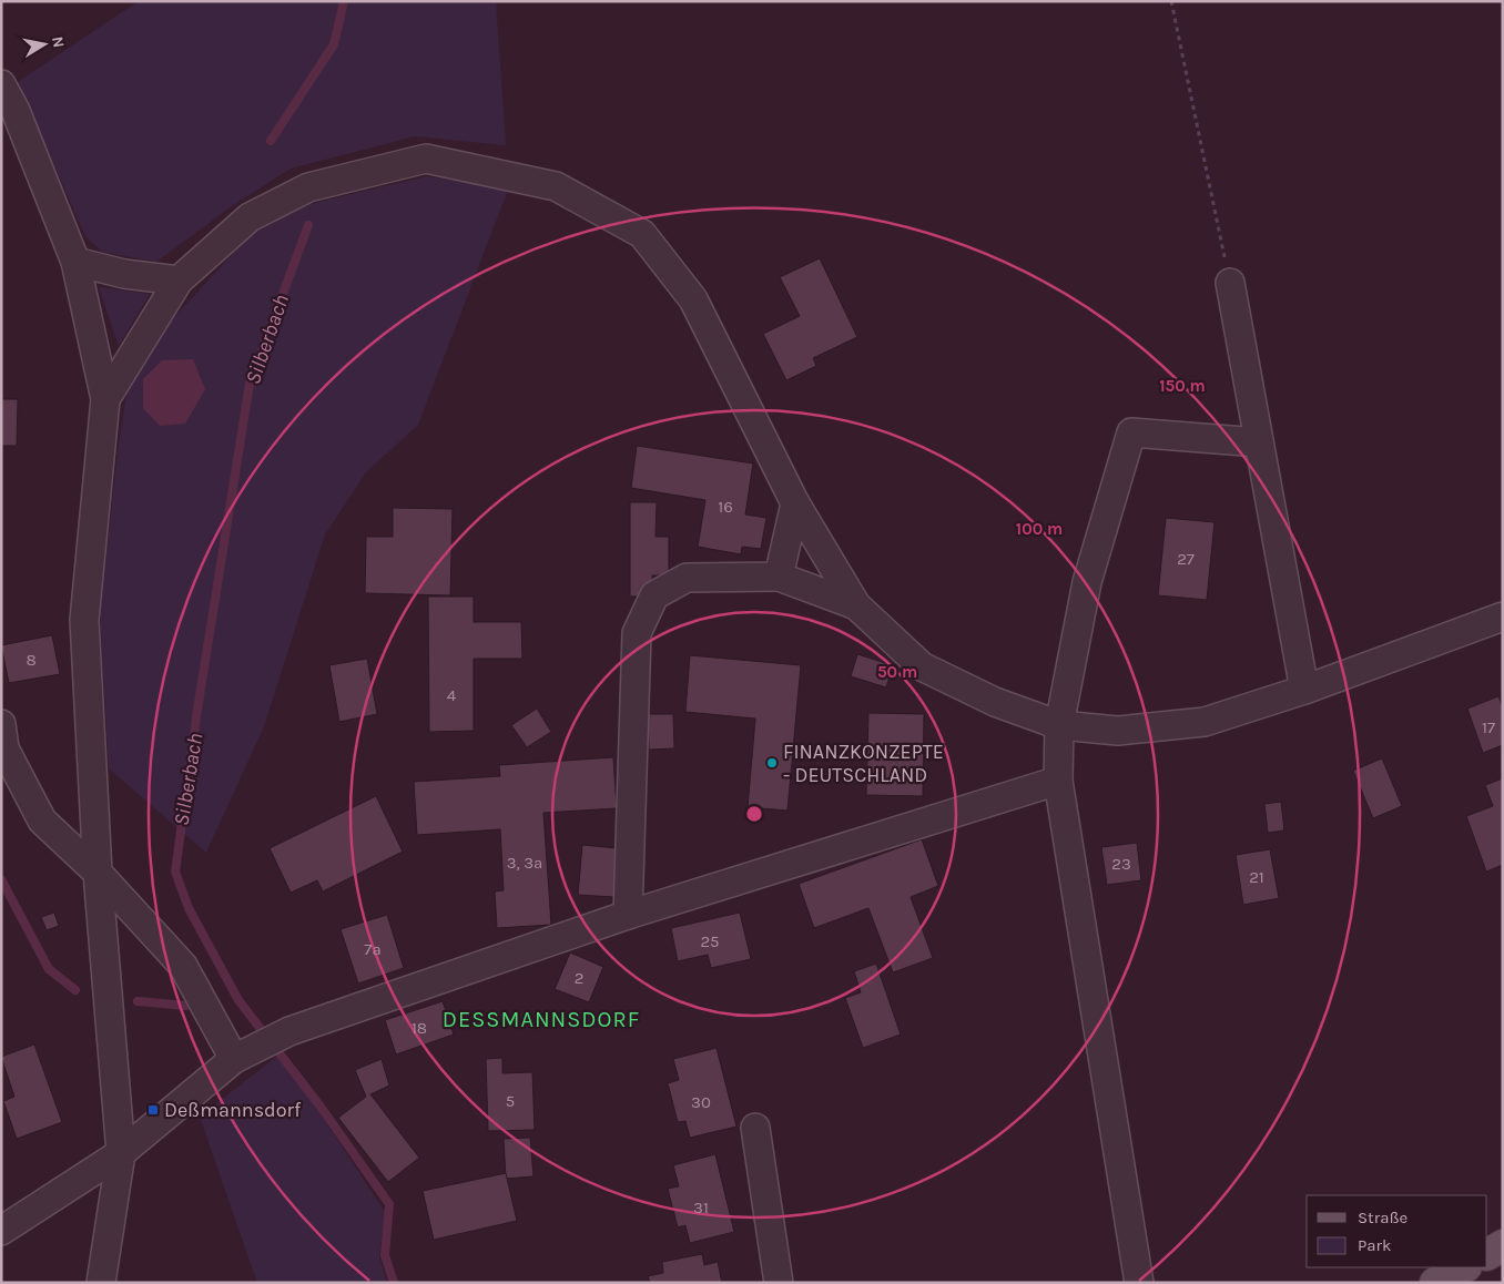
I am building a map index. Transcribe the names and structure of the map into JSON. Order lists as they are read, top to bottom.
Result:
{
  "districts": ["DESSMANNSDORF"],
  "water": ["Silberbach"],
  "places": {
    "other": ["FINANZKONZEPTE - DEUTSCHLAND"],
    "transit": ["Deßmannsdorf"]
  },
  "house_numbers": [
    "16",
    "27",
    "8",
    "4",
    "17",
    "3, 3a",
    "23",
    "21",
    "25",
    "7a",
    "2",
    "18",
    "5",
    "30",
    "31"
  ],
  "legend": ["Straße", "Park"],
  "north": "right",
  "rings": ["150 m", "100 m", "50 m"]
}
